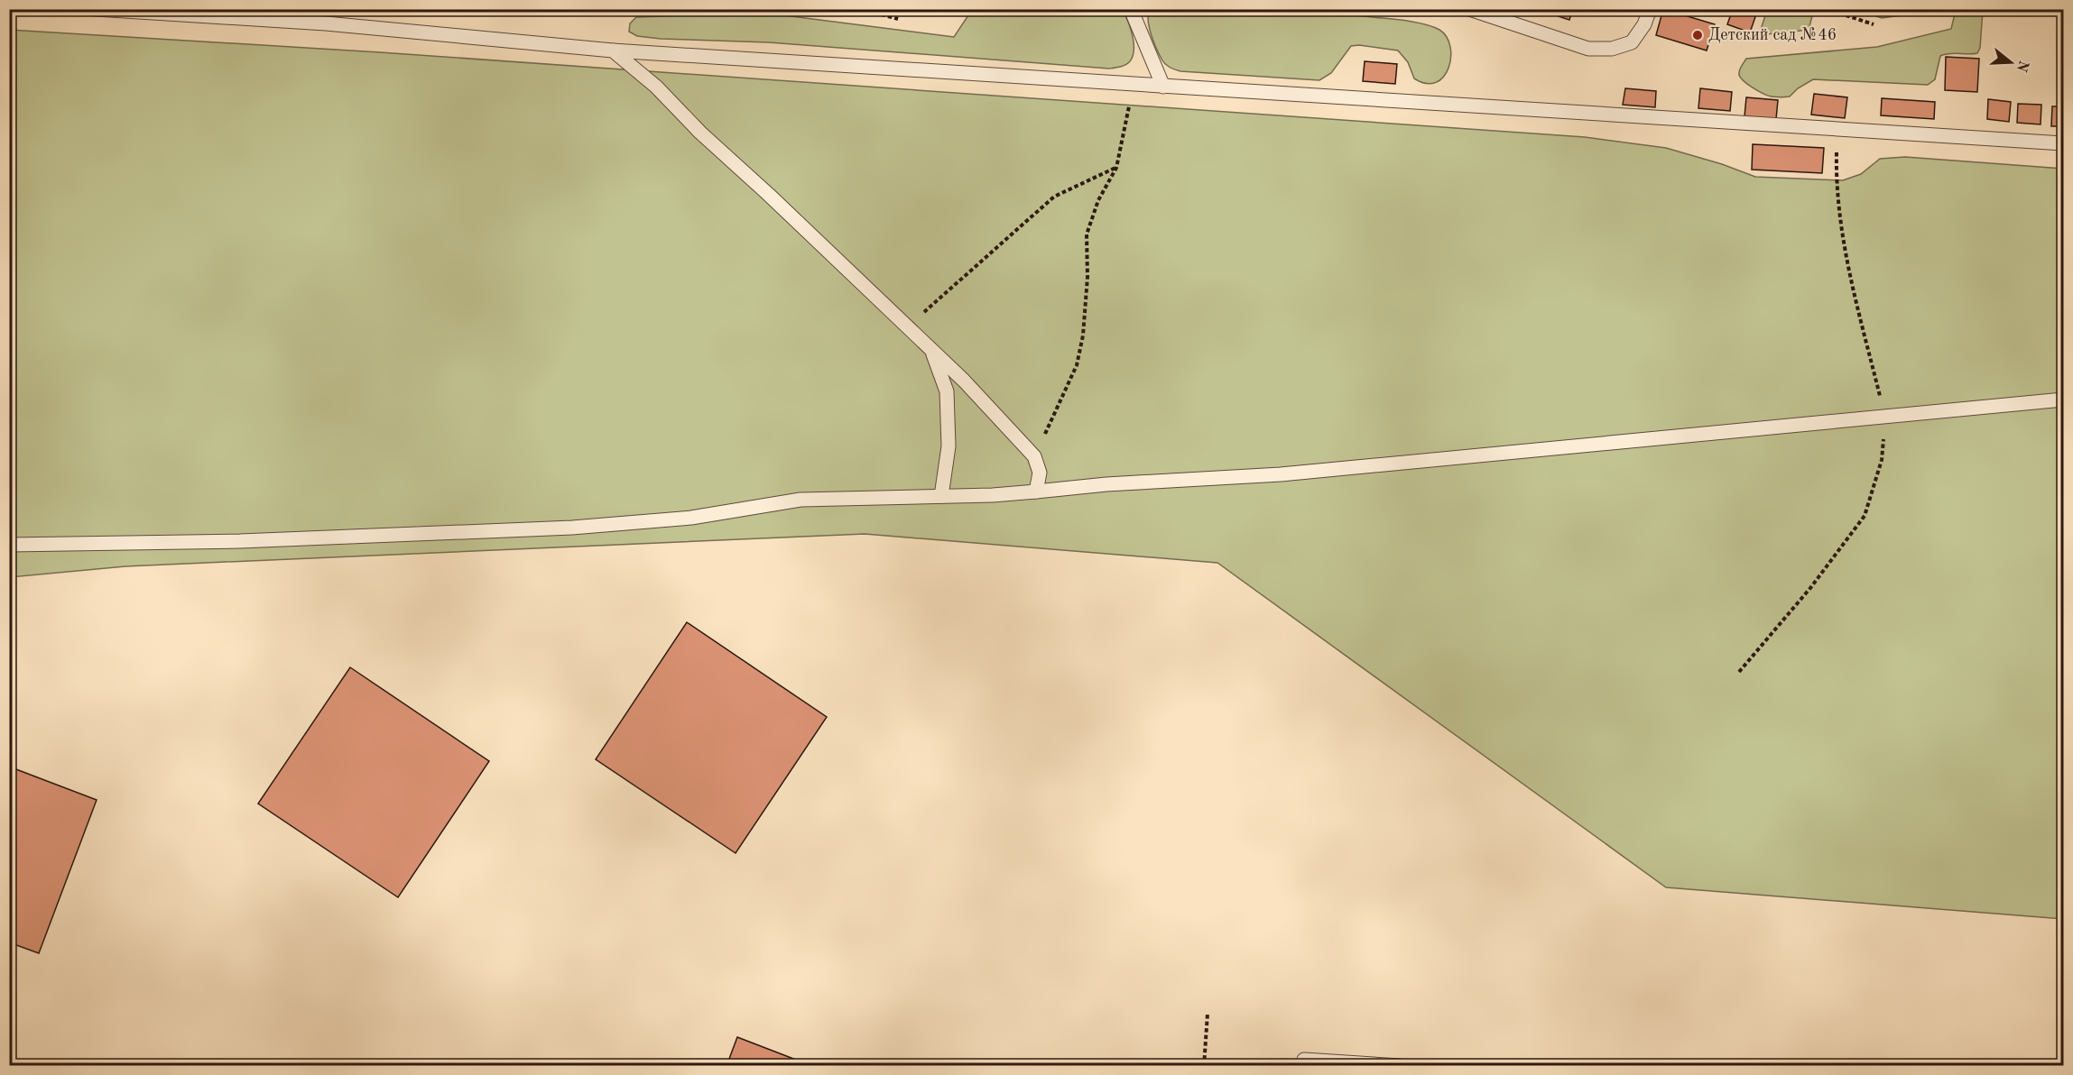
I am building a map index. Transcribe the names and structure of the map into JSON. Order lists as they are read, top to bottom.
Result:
{
  "places": ["Детский сад №46"],
  "north": "right"
}
